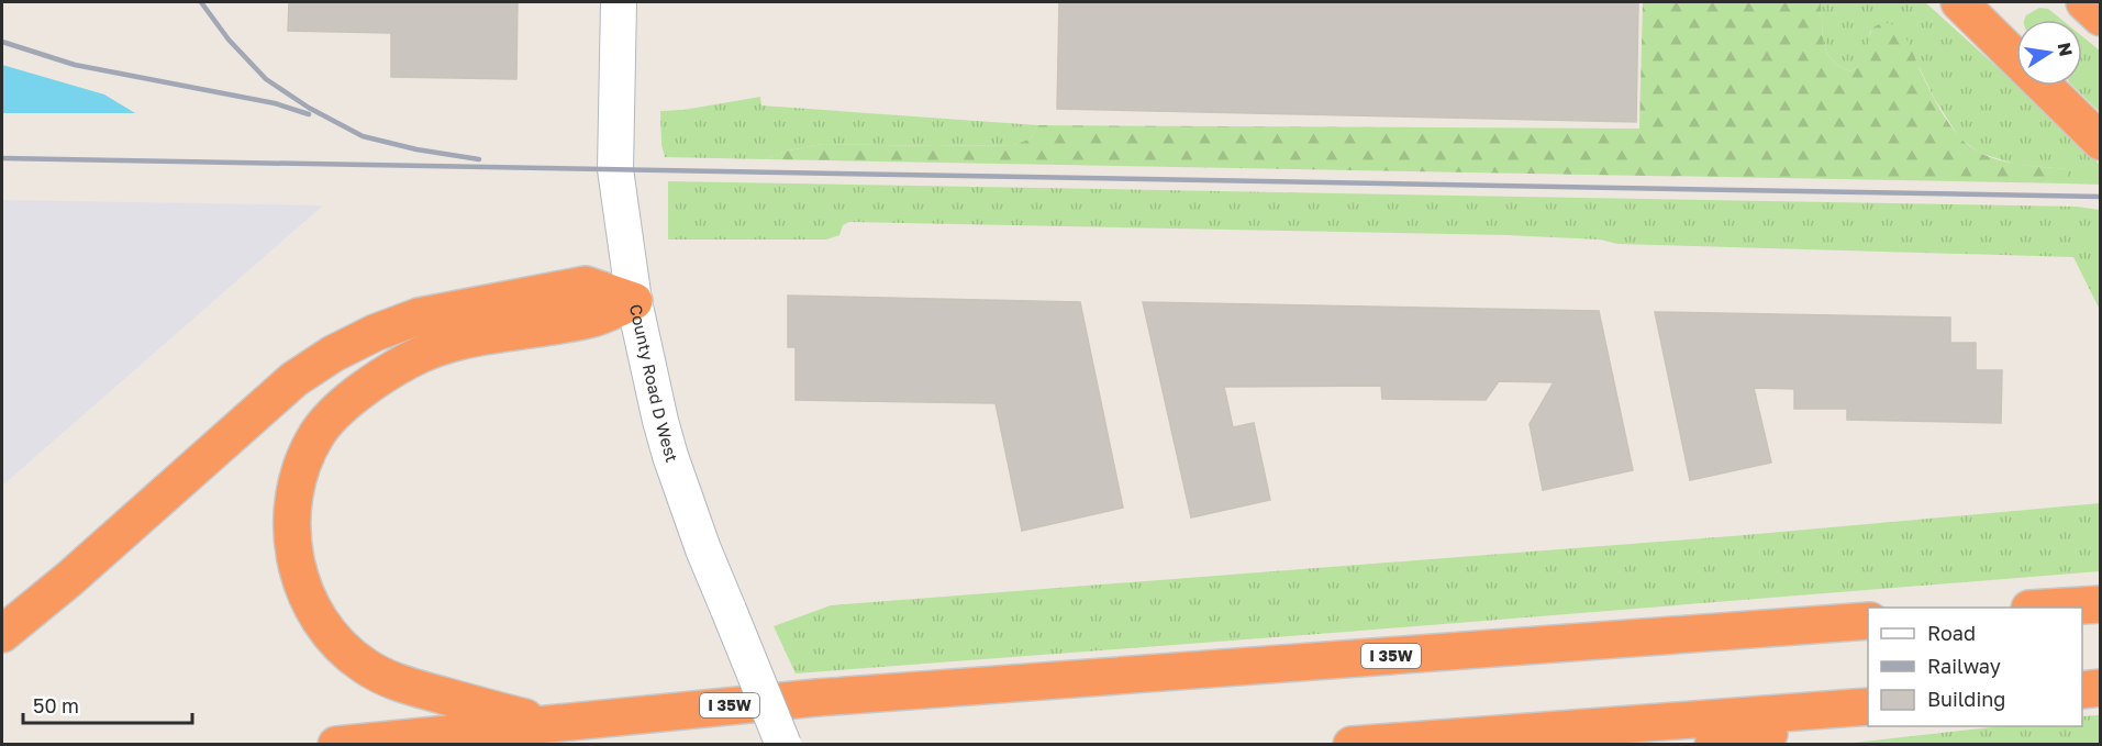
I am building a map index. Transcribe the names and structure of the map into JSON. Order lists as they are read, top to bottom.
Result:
{
  "streets": {
    "highway": ["I 35W"],
    "main road": ["County Road D West"]
  },
  "legend": ["Road", "Railway", "Building"],
  "scale_bar": "50 m",
  "north": "right"
}
